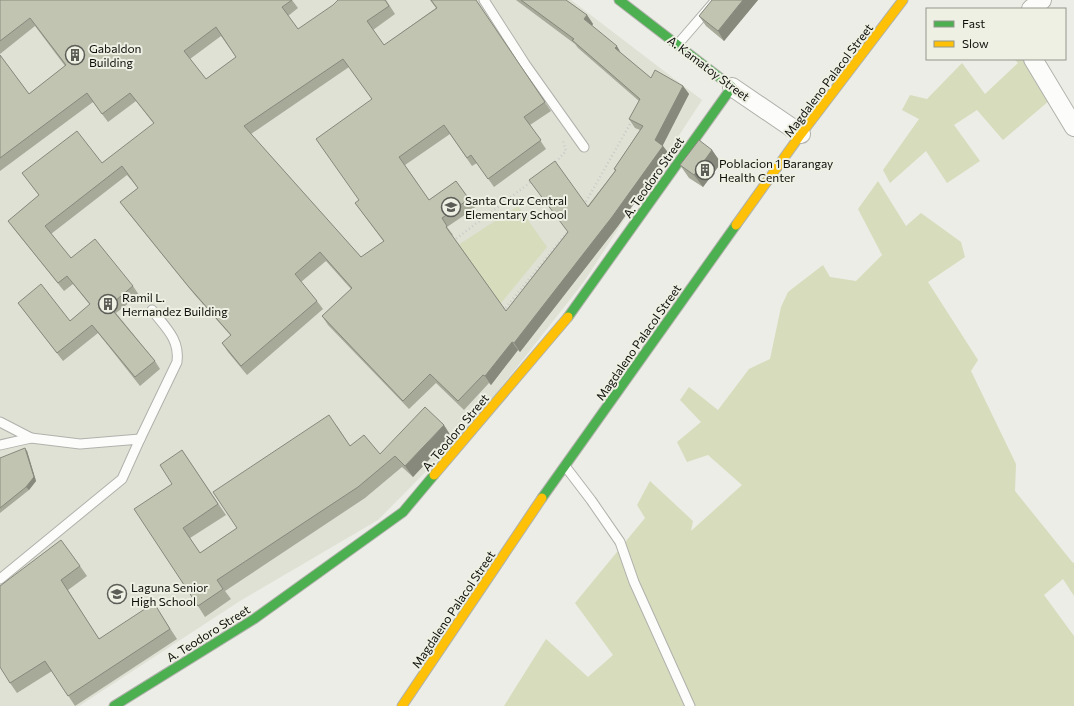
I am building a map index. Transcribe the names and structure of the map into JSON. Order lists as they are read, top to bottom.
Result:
{
  "streets": {
    "street": ["A. Kamatoy Street", "Magdaleno Palacol Street", "A. Teodoro Street"]
  },
  "crossings": [
    ["A. Kamatoy Street", "Magdaleno Palacol Street"],
    ["A. Kamatoy Street", "A. Teodoro Street"]
  ],
  "places": {
    "building": ["Gabaldon Building", "Poblacion 1 Barangay Health Center", "Ramil L. Hernandez Building"],
    "school or university": ["Santa Cruz Central Elementary School", "Laguna Senior High School"]
  },
  "legend": ["Fast", "Slow"]
}
